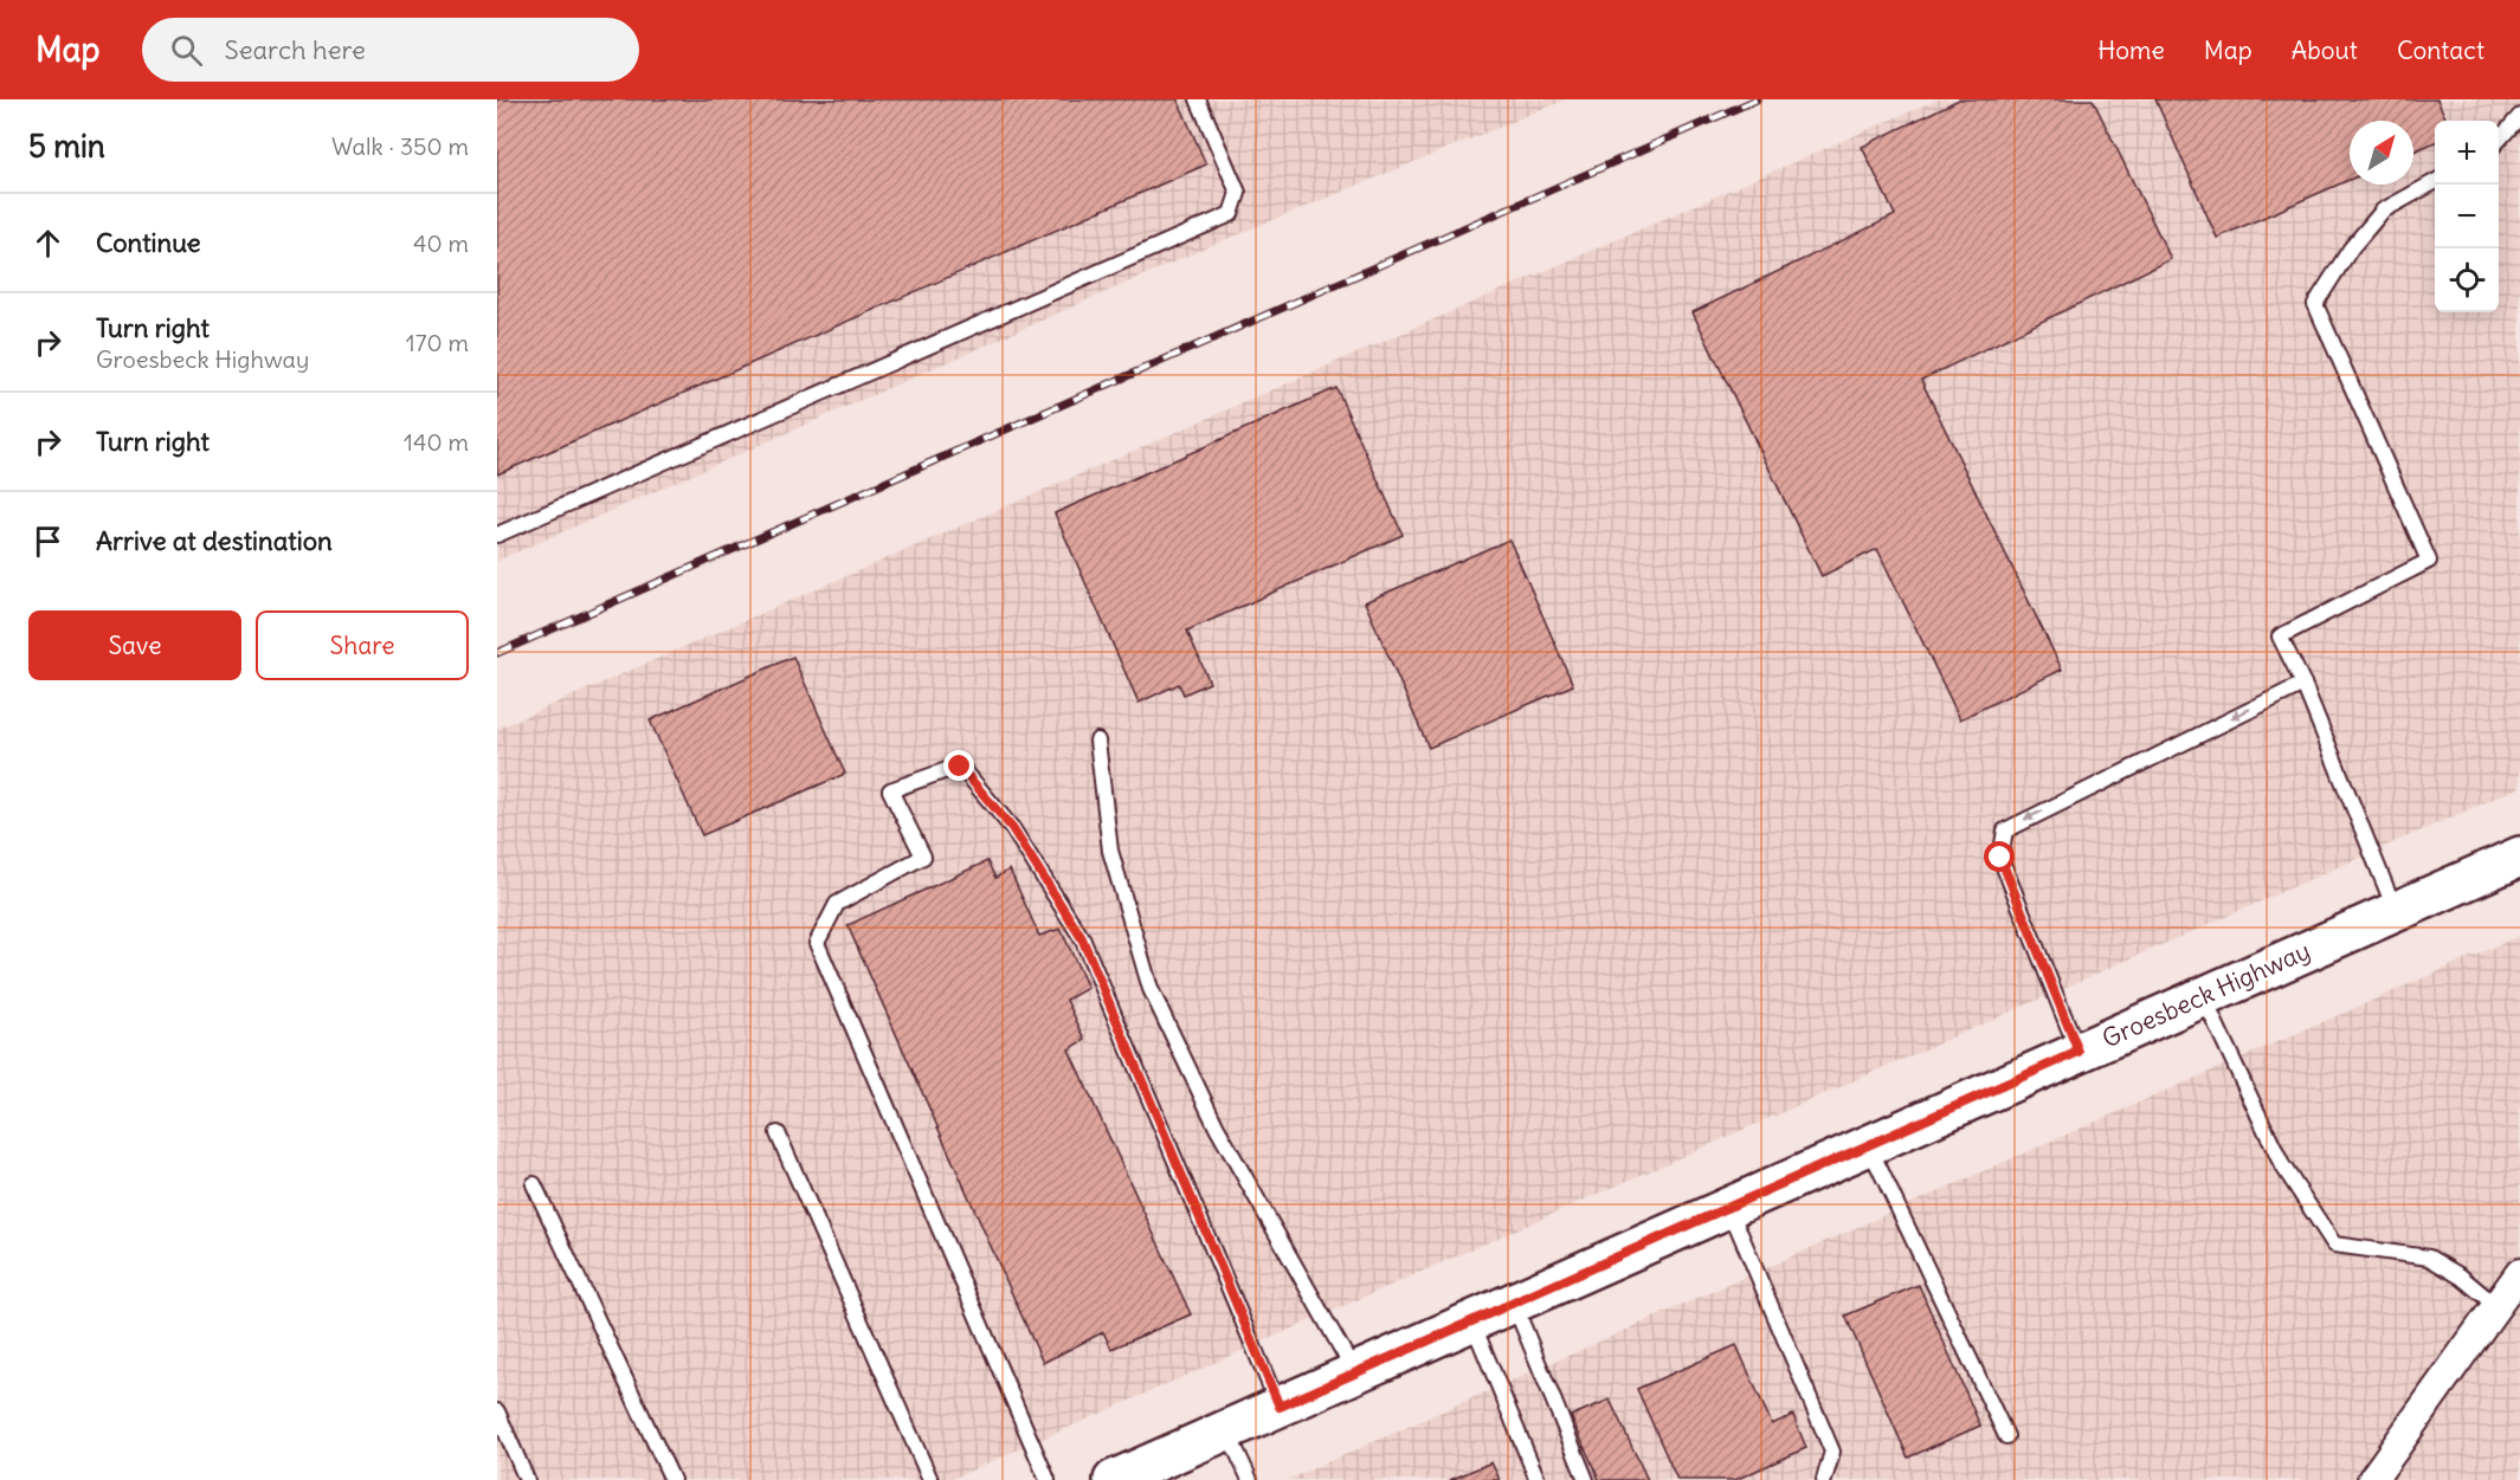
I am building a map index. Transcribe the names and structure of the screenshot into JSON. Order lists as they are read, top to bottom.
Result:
{
  "streets": {
    "main road": ["Groesbeck Highway"]
  },
  "north": "top right",
  "page": {
    "header": "Map",
    "search": "Search here",
    "nav": [
      "Home",
      "Map",
      "About",
      "Contact"
    ],
    "heading": ["5 min", "Walk · 350 m"],
    "map_buttons": ["+", "−"],
    "list": [
      ["Continue", "40 m"],
      ["Turn right", "Groesbeck Highway", "170 m"],
      ["Turn right", "140 m"],
      "Arrive at destination"
    ],
    "buttons": ["Save", "Share"]
  }
}
